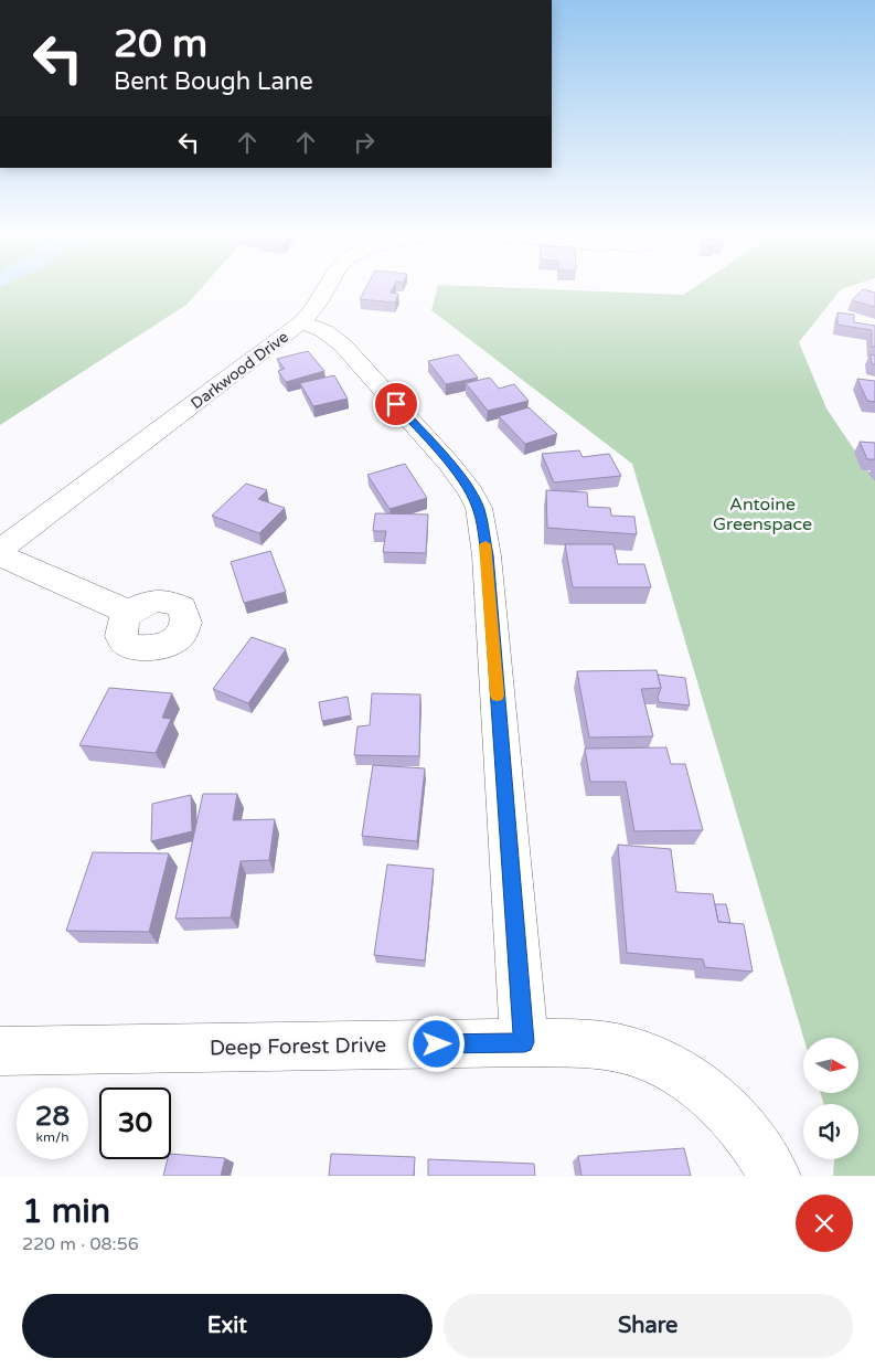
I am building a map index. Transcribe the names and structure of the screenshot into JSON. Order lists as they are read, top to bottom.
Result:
{
  "streets": {
    "street": ["Darkwood Drive", "Deep Forest Drive"]
  },
  "parks": ["Antoine Greenspace"],
  "north": "right",
  "page": {
    "turn": ["20 m", "Bent Bough Lane"],
    "speed": "28 km/h",
    "limit": "30",
    "heading": ["1 min", "220 m · 08:56"],
    "buttons": ["Exit", "Share"]
  }
}
